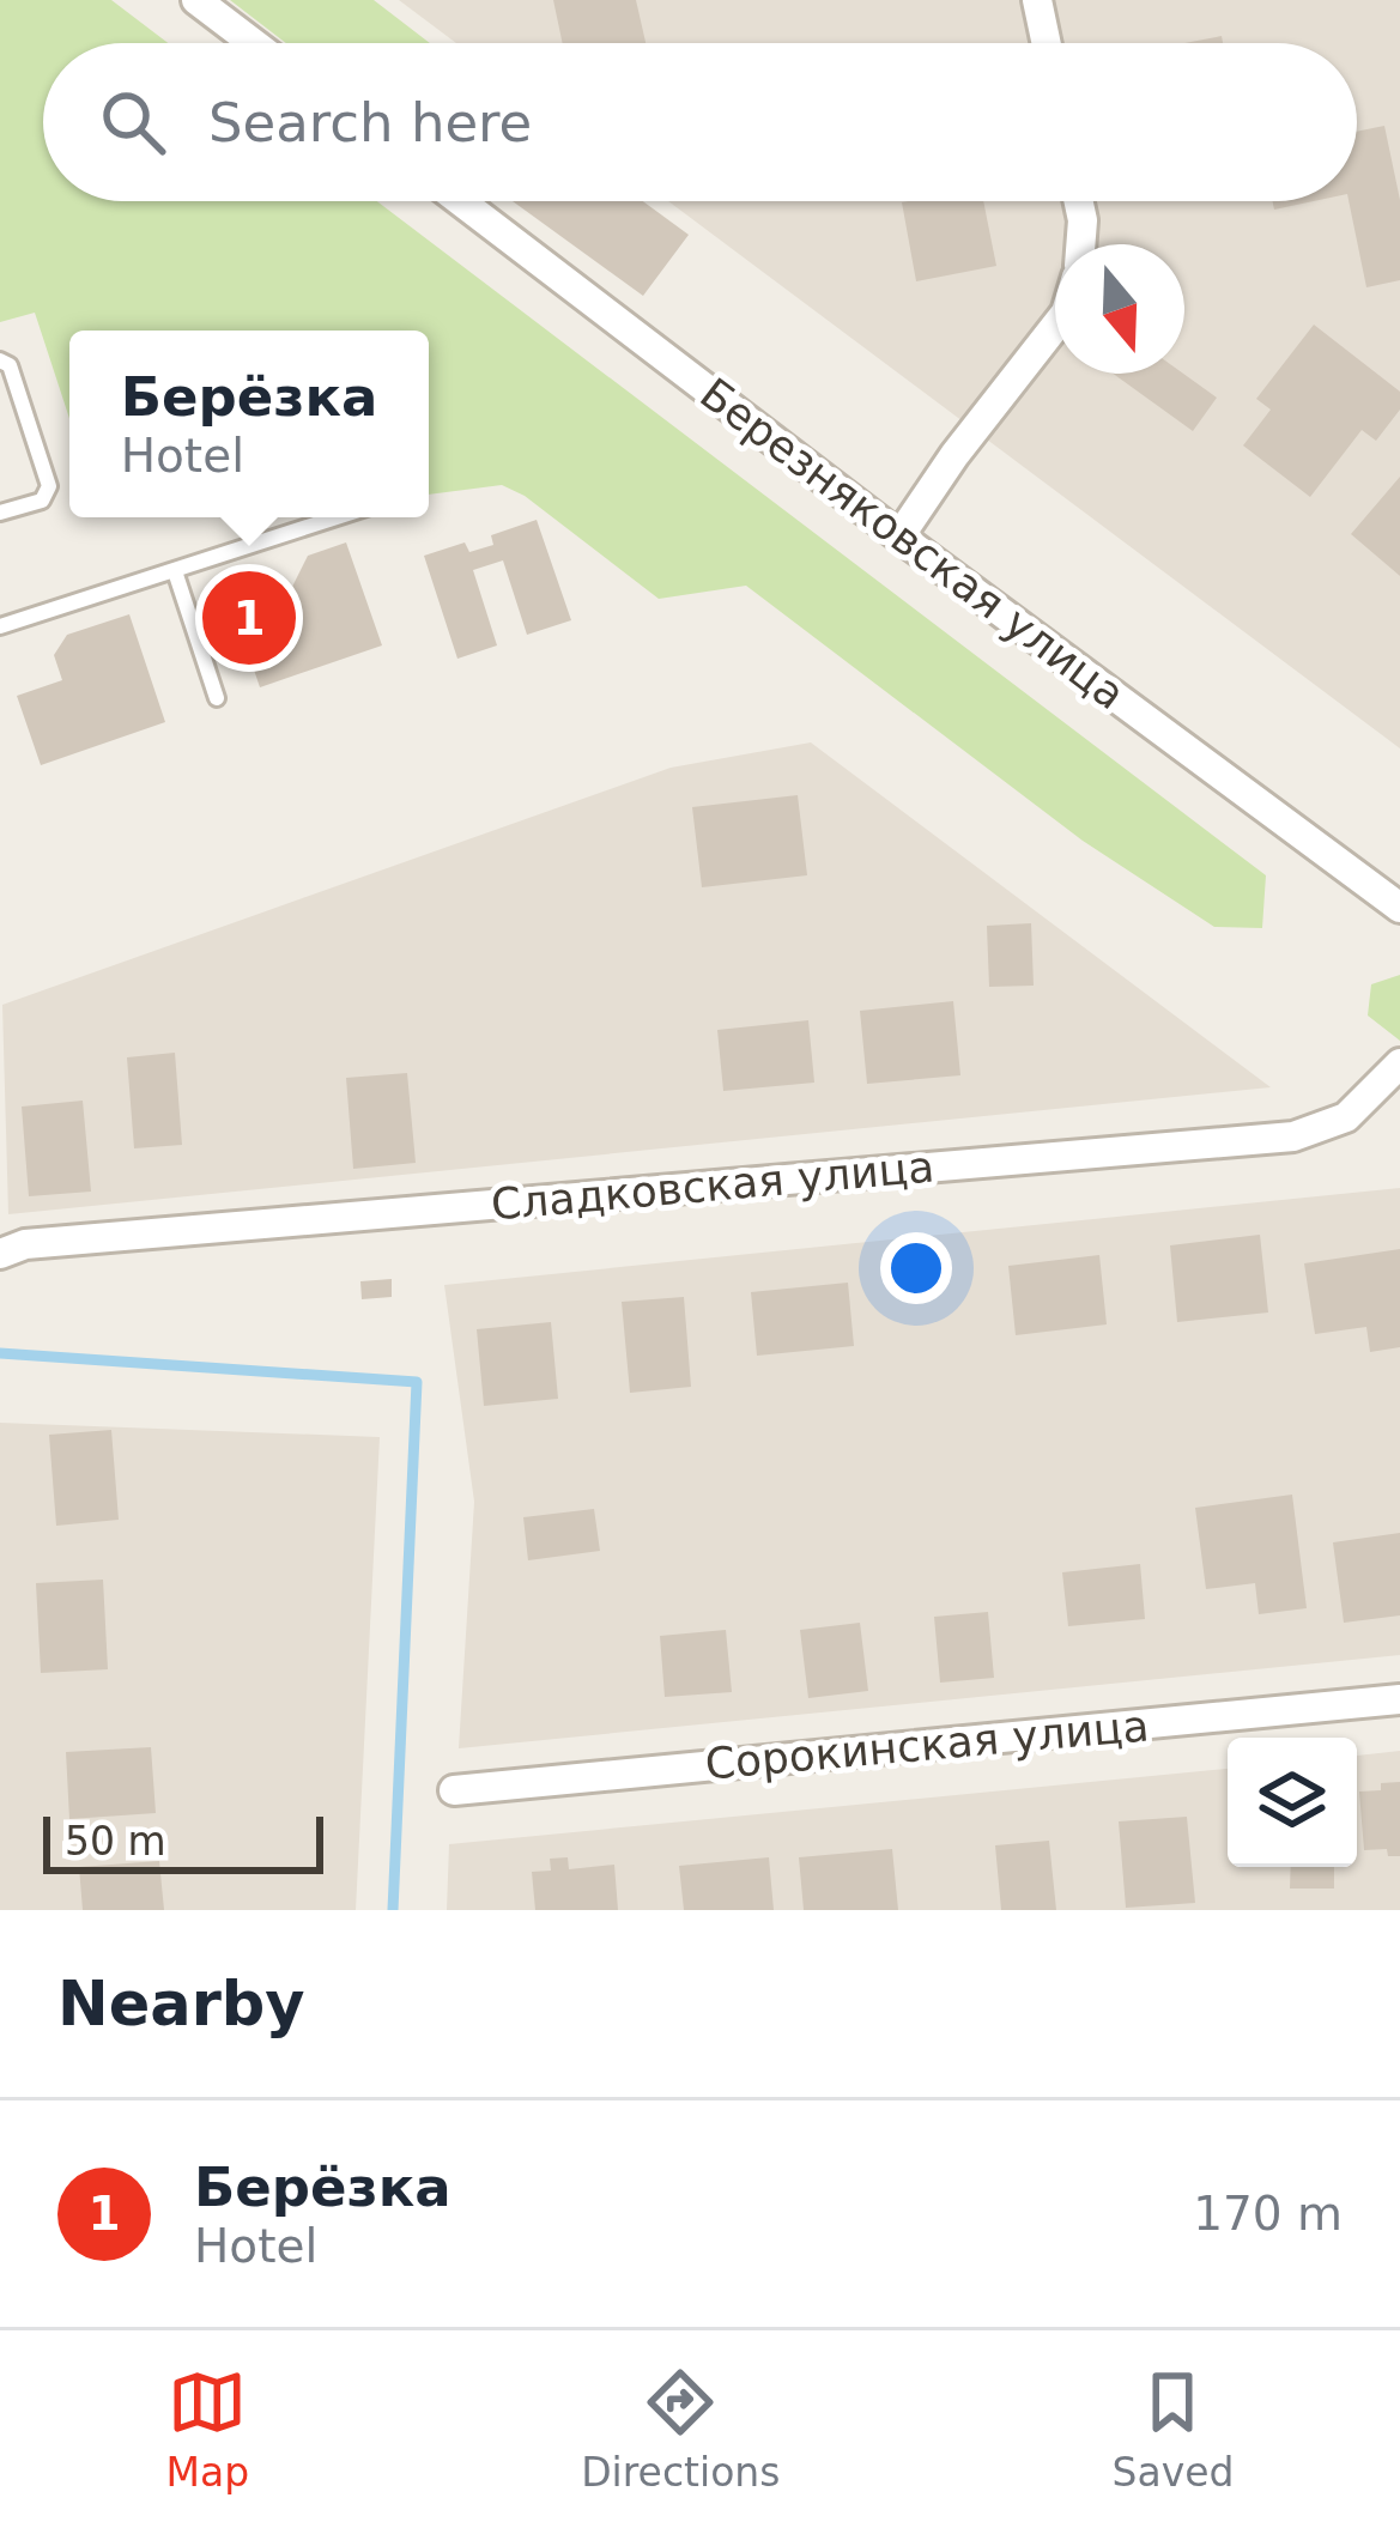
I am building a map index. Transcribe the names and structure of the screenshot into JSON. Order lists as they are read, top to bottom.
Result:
{
  "streets": {
    "street": ["Березняковская улица", "Сладковская улица", "Сорокинская улица"]
  },
  "scale_bar": "50 m",
  "north": "bottom",
  "page": {
    "search": "Search here",
    "popup": ["Берёзка", "Hotel"],
    "pins": "1",
    "scale": "50 m",
    "heading": "Nearby",
    "list": [
      {
        "mark": "1",
        "name": "Берёзка",
        "note": "Hotel",
        "value": "170 m"
      }
    ],
    "nav": ["Map", "Directions", "Saved"]
  }
}
